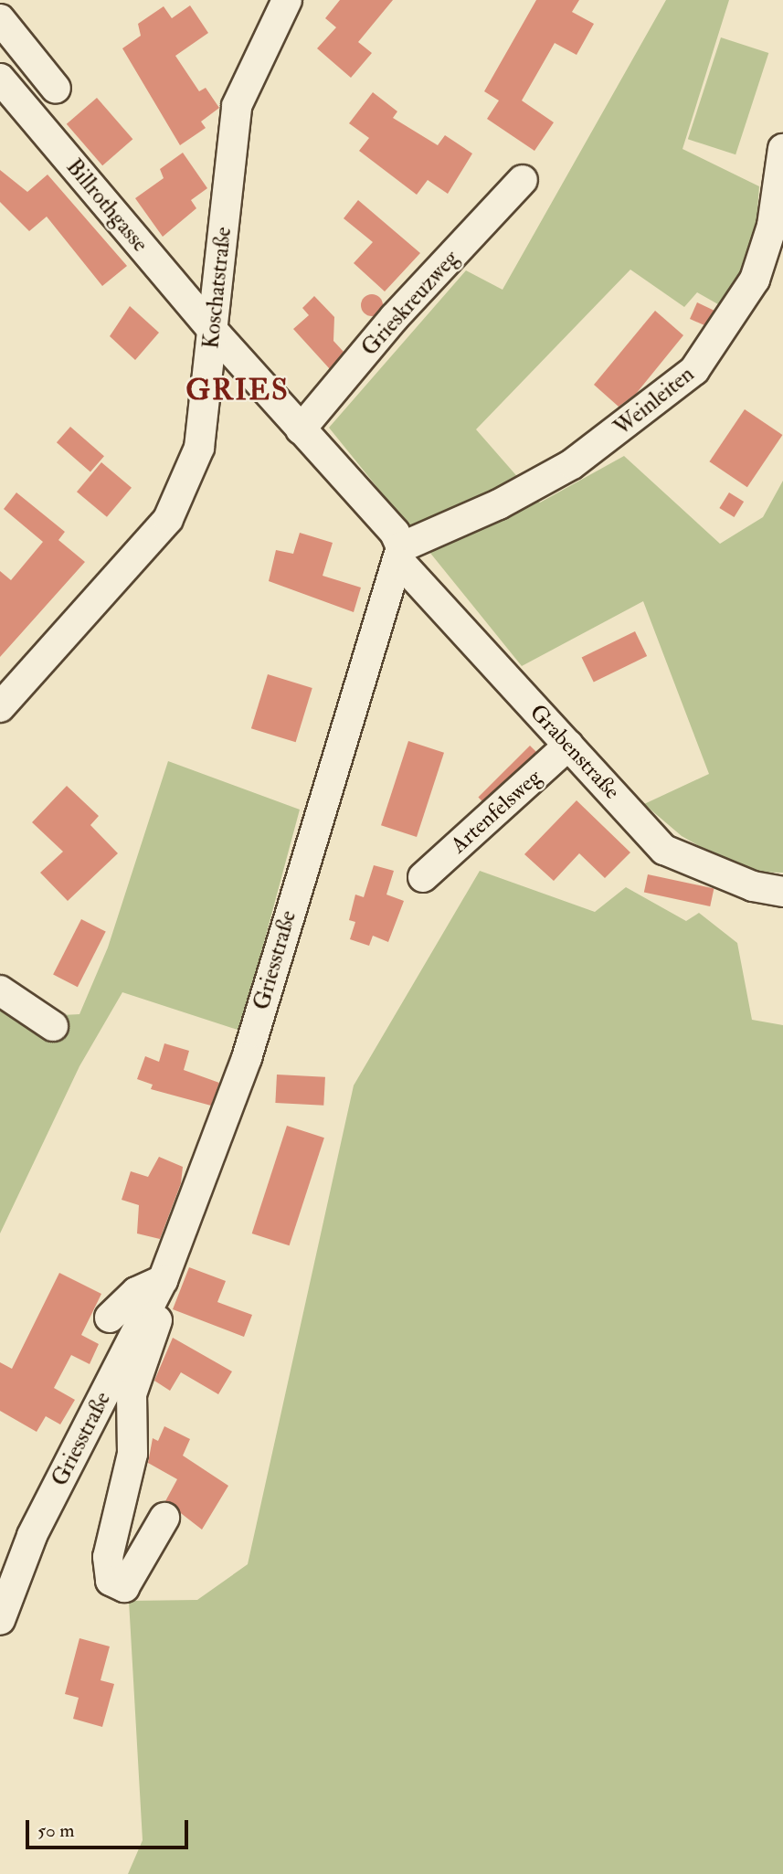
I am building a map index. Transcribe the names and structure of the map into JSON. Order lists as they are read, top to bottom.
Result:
{
  "streets": {
    "street": [
      "Billrothgasse",
      "Koschatstraße",
      "Grieskreuzweg",
      "Weinleiten",
      "Grabenstraße",
      "Artenfelsweg",
      "Griesstraße"
    ]
  },
  "crossings": [
    ["Billrothgasse", "Koschatstraße"],
    ["Weinleiten", "Grabenstraße"],
    ["Weinleiten", "Griesstraße"],
    ["Grabenstraße", "Artenfelsweg"],
    ["Grabenstraße", "Griesstraße"]
  ],
  "districts": ["GRIES"],
  "scale_bar": "50 m"
}
